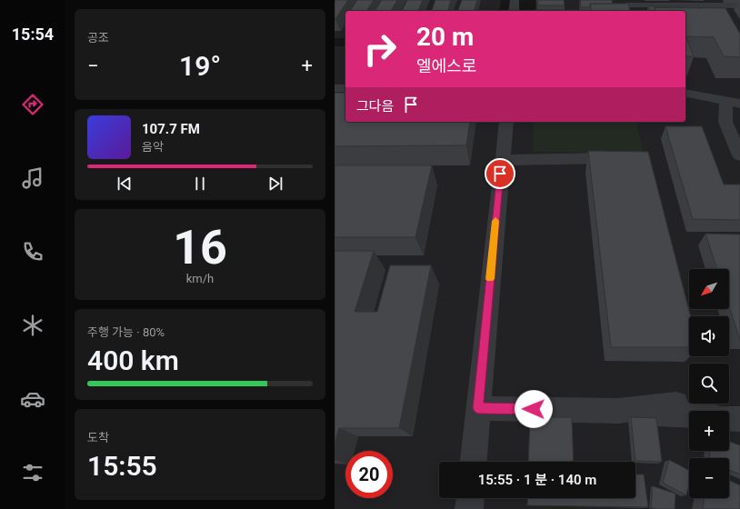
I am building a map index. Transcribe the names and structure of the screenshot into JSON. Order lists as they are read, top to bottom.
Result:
{
  "north": "bottom left",
  "page": {
    "tabs": "15:54",
    "tile": [
      "공조",
      ["16", "km/h"],
      ["주행 가능 · 80%", "400 km"],
      ["도착", "15:55"]
    ],
    "turn": ["20 m", "엘에스로"],
    "heat": ["−", "19°", "+"],
    "then": "그다음",
    "song": ["107.7 FM", "음악"],
    "map_buttons": ["+", "−"],
    "limit": "20",
    "trip": "15:55 · 1 분 · 140 m"
  }
}
